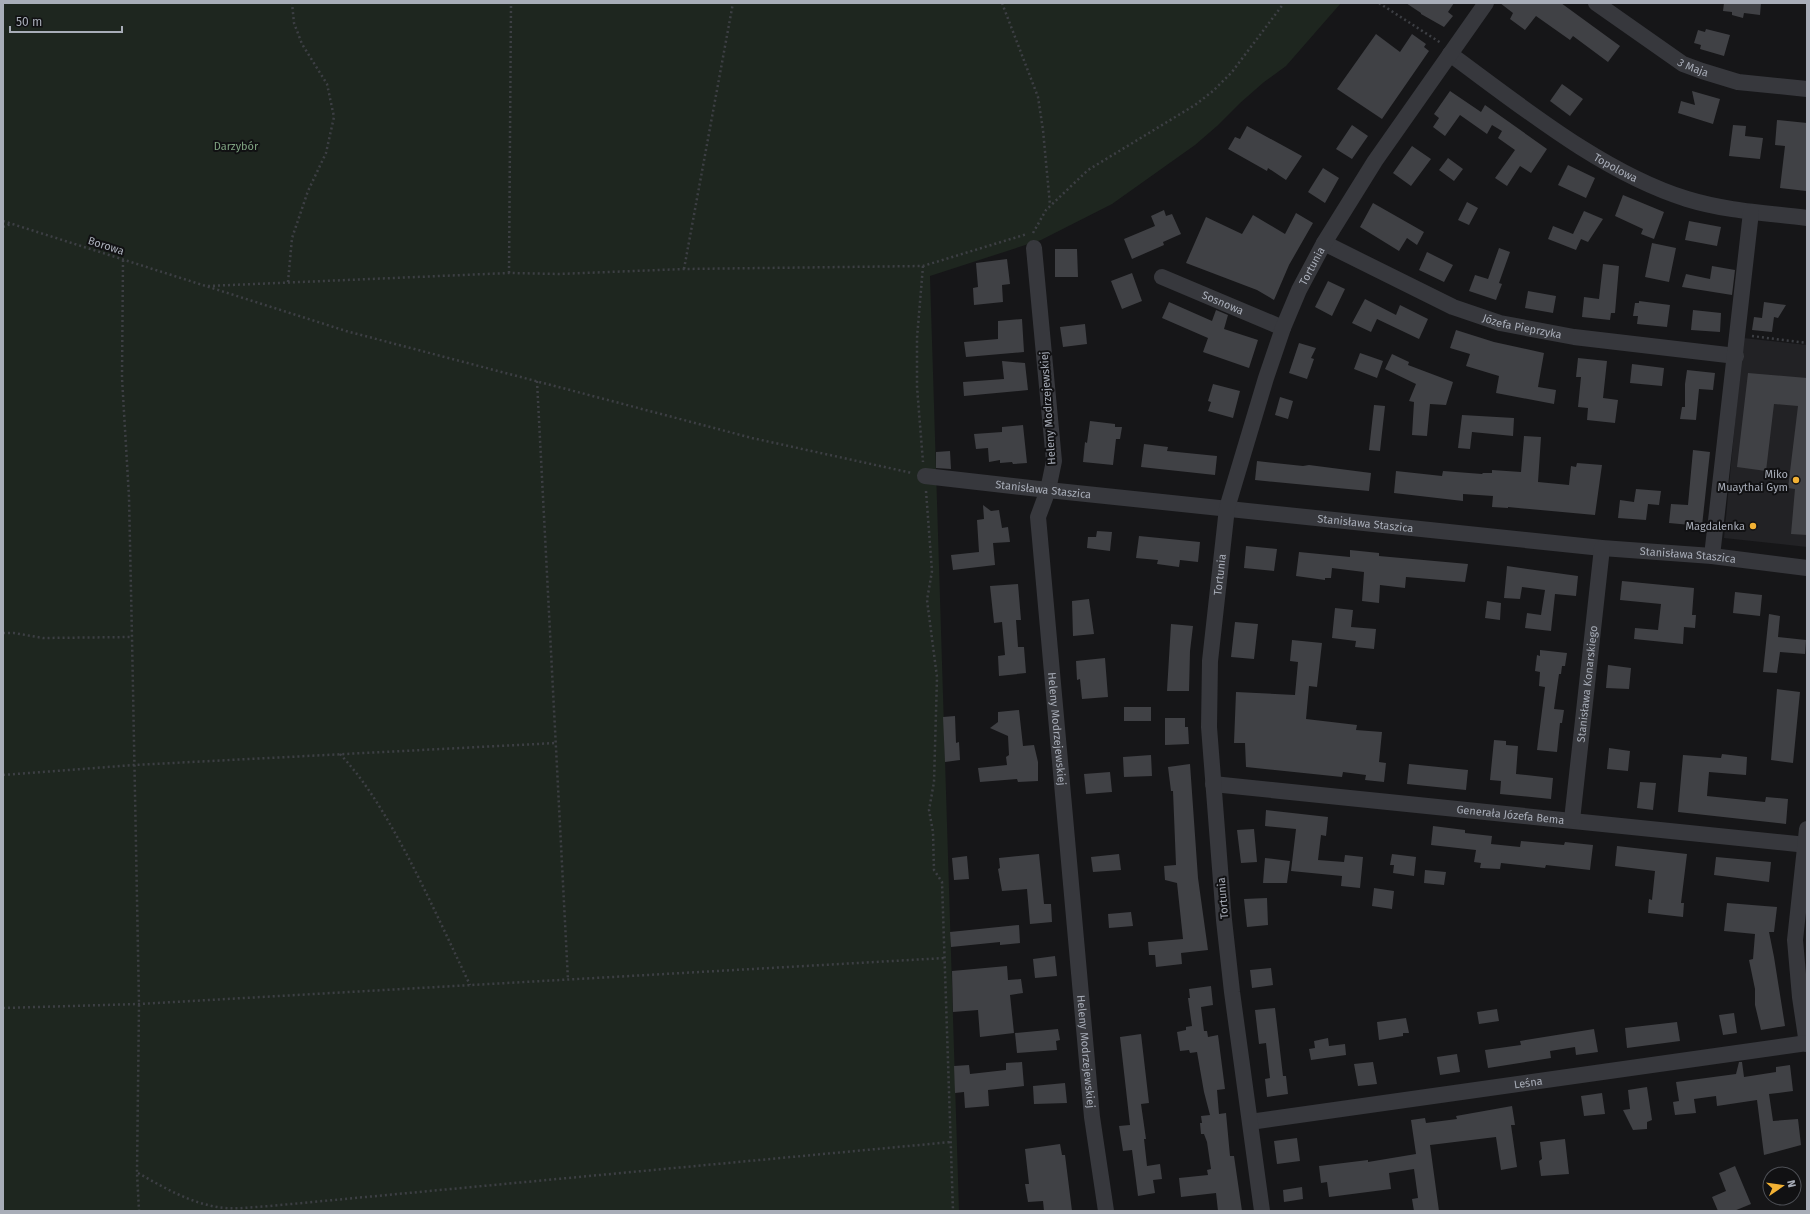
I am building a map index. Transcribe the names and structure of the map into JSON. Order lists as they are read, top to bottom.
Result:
{
  "streets": {
    "street": [
      "3 Maja",
      "Topolowa",
      "Tortunia",
      "Sosnowa",
      "Józefa Pieprzyka",
      "Heleny Modrzejewskiej",
      "Stanisława Staszica",
      "Stanisława Konarskiego",
      "Generała Józefa Bema",
      "Leśna"
    ],
    "path": ["Borowa"]
  },
  "crossings": [
    ["Topolowa", "Tortunia"],
    ["Borowa", "Stanisława Staszica"],
    ["Tortunia", "Sosnowa"],
    ["Tortunia", "Józefa Pieprzyka"],
    ["Tortunia", "Stanisława Staszica"],
    ["Tortunia", "Generała Józefa Bema"],
    ["Tortunia", "Leśna"],
    ["Heleny Modrzejewskiej", "Stanisława Staszica"],
    ["Stanisława Staszica", "Stanisława Konarskiego"],
    ["Stanisława Konarskiego", "Generała Józefa Bema"]
  ],
  "parks": ["Darzybór"],
  "places": ["Miko Muaythai Gym", "Magdalenka"],
  "scale_bar": "50 m",
  "north": "right"
}
